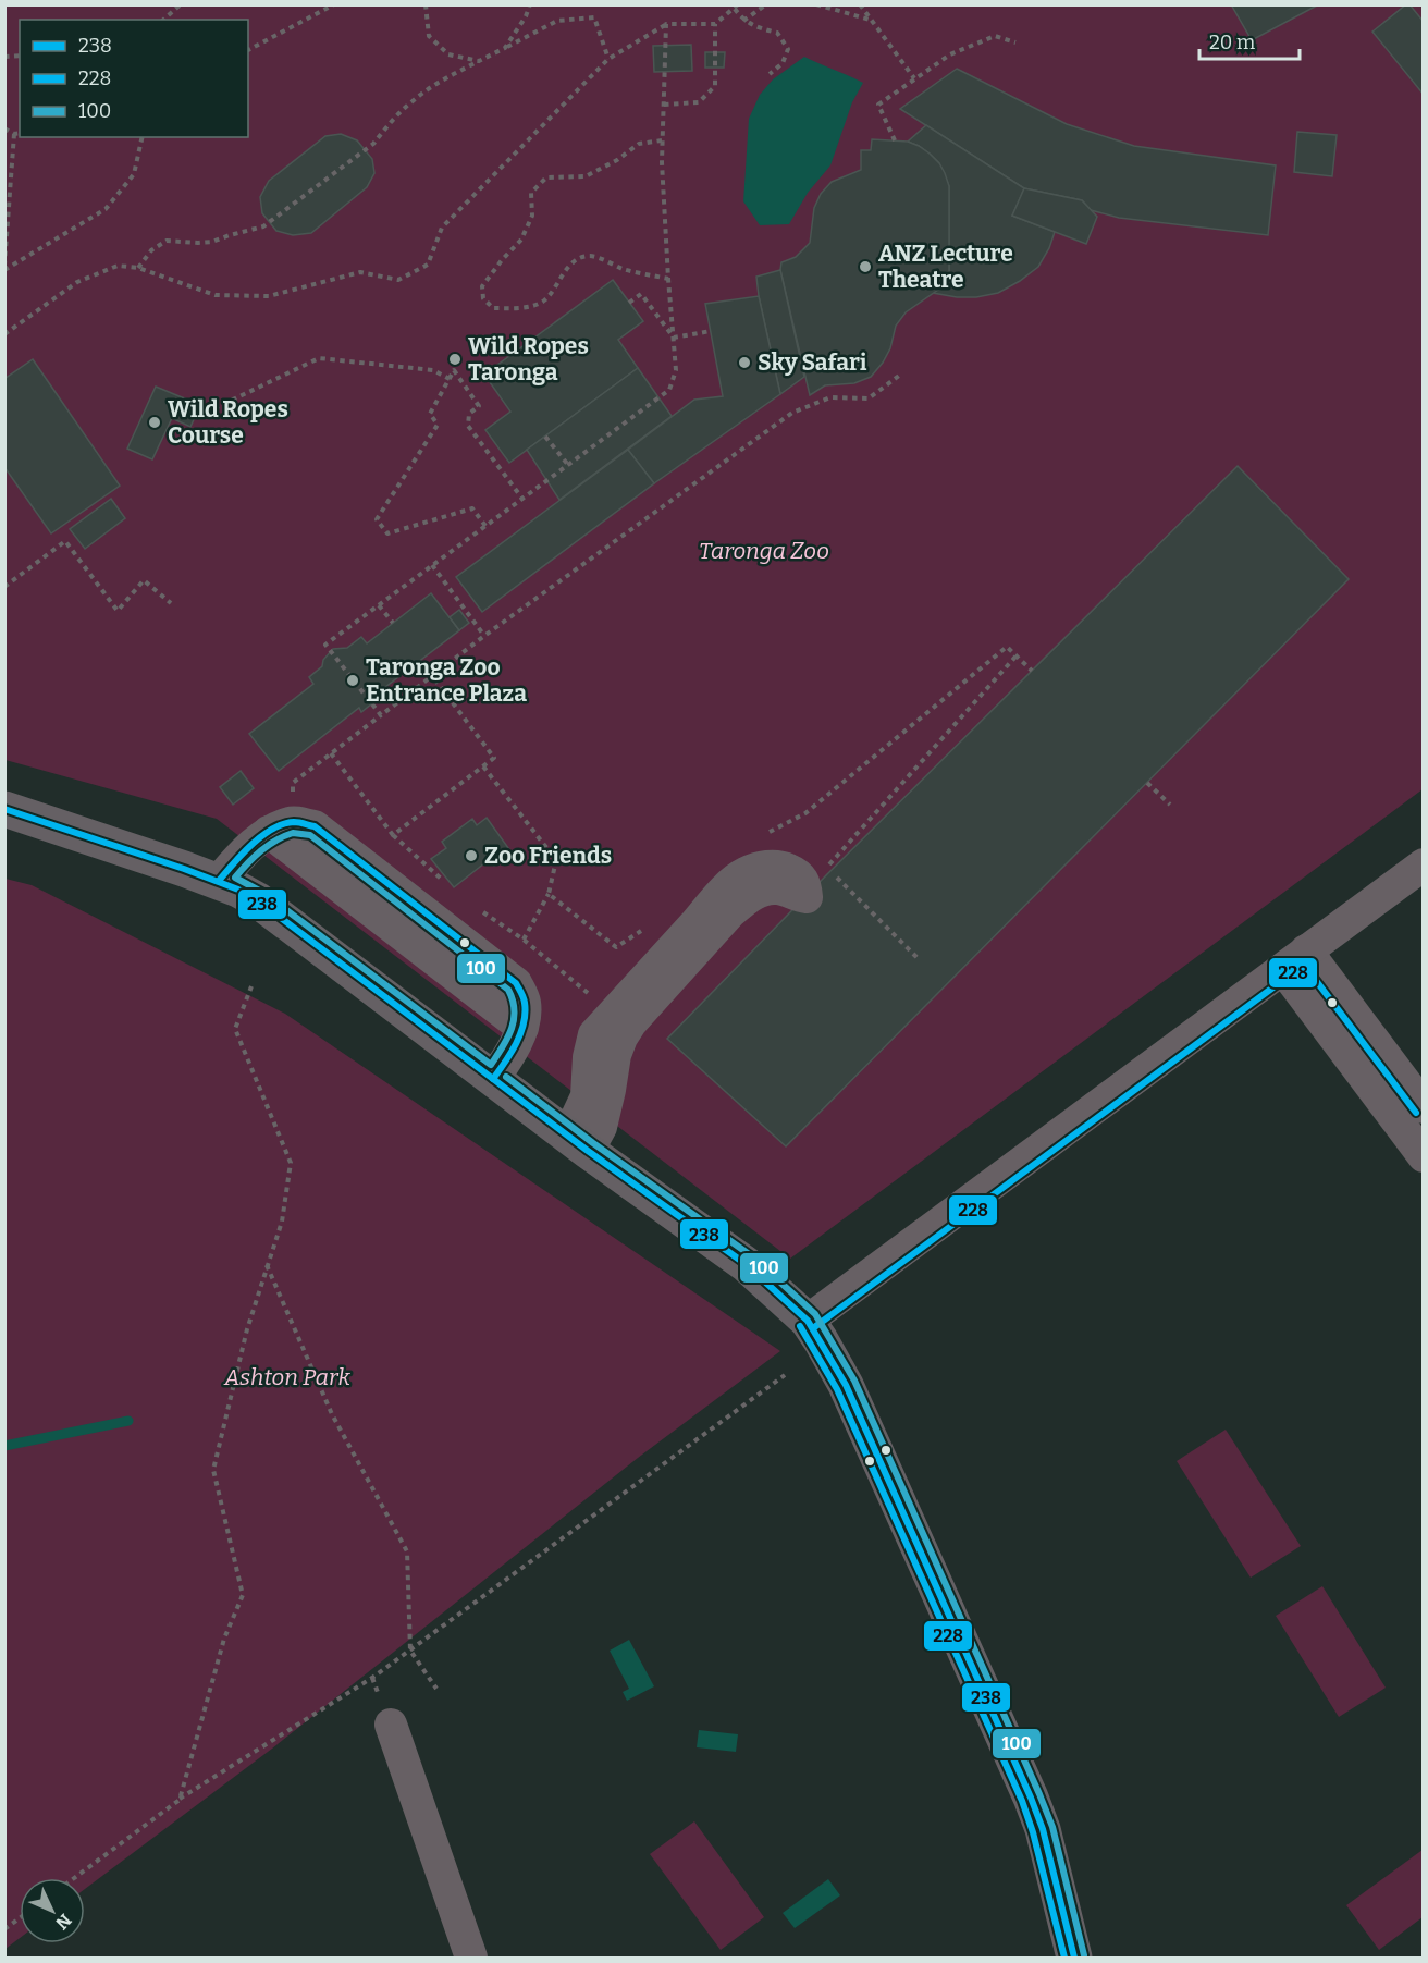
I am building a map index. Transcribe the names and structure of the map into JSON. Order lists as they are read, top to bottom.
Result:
{
  "parks": ["Taronga Zoo", "Ashton Park"],
  "places": [
    "ANZ Lecture Theatre",
    "Wild Ropes Taronga",
    "Sky Safari",
    "Wild Ropes Course",
    "Taronga Zoo Entrance Plaza",
    "Zoo Friends"
  ],
  "lines": ["transit line 238", "transit line 100", "transit line 228"],
  "legend": ["238", "228", "100"],
  "scale_bar": "20 m",
  "north": "bottom right"
}
